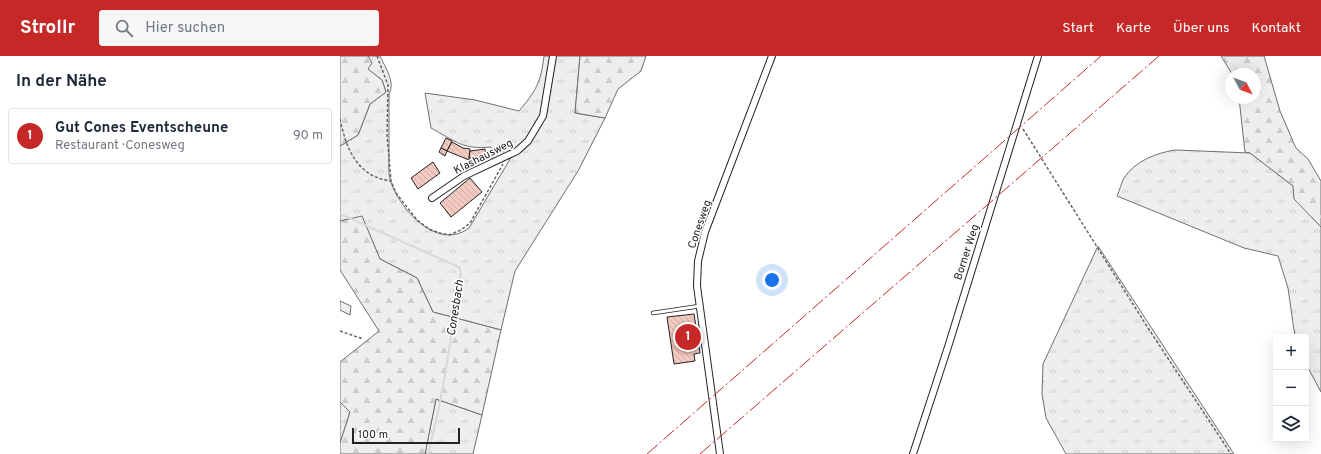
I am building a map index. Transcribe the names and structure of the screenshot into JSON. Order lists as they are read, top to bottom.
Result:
{
  "streets": {
    "street": ["Klashausweg", "Conesweg", "Borner Weg"]
  },
  "water": ["Conesbach"],
  "scale_bar": "100 m",
  "north": "bottom right",
  "page": {
    "header": "Strollr",
    "search": "Hier suchen",
    "nav": [
      "Start",
      "Karte",
      "Über uns",
      "Kontakt"
    ],
    "heading": "In der Nähe",
    "list": [
      {
        "mark": "1",
        "name": "Gut Cones Eventscheune",
        "note": "Restaurant · Conesweg",
        "value": "90 m"
      }
    ],
    "pins": "1",
    "map_buttons": ["+", "−"],
    "scale": "100 m"
  }
}
